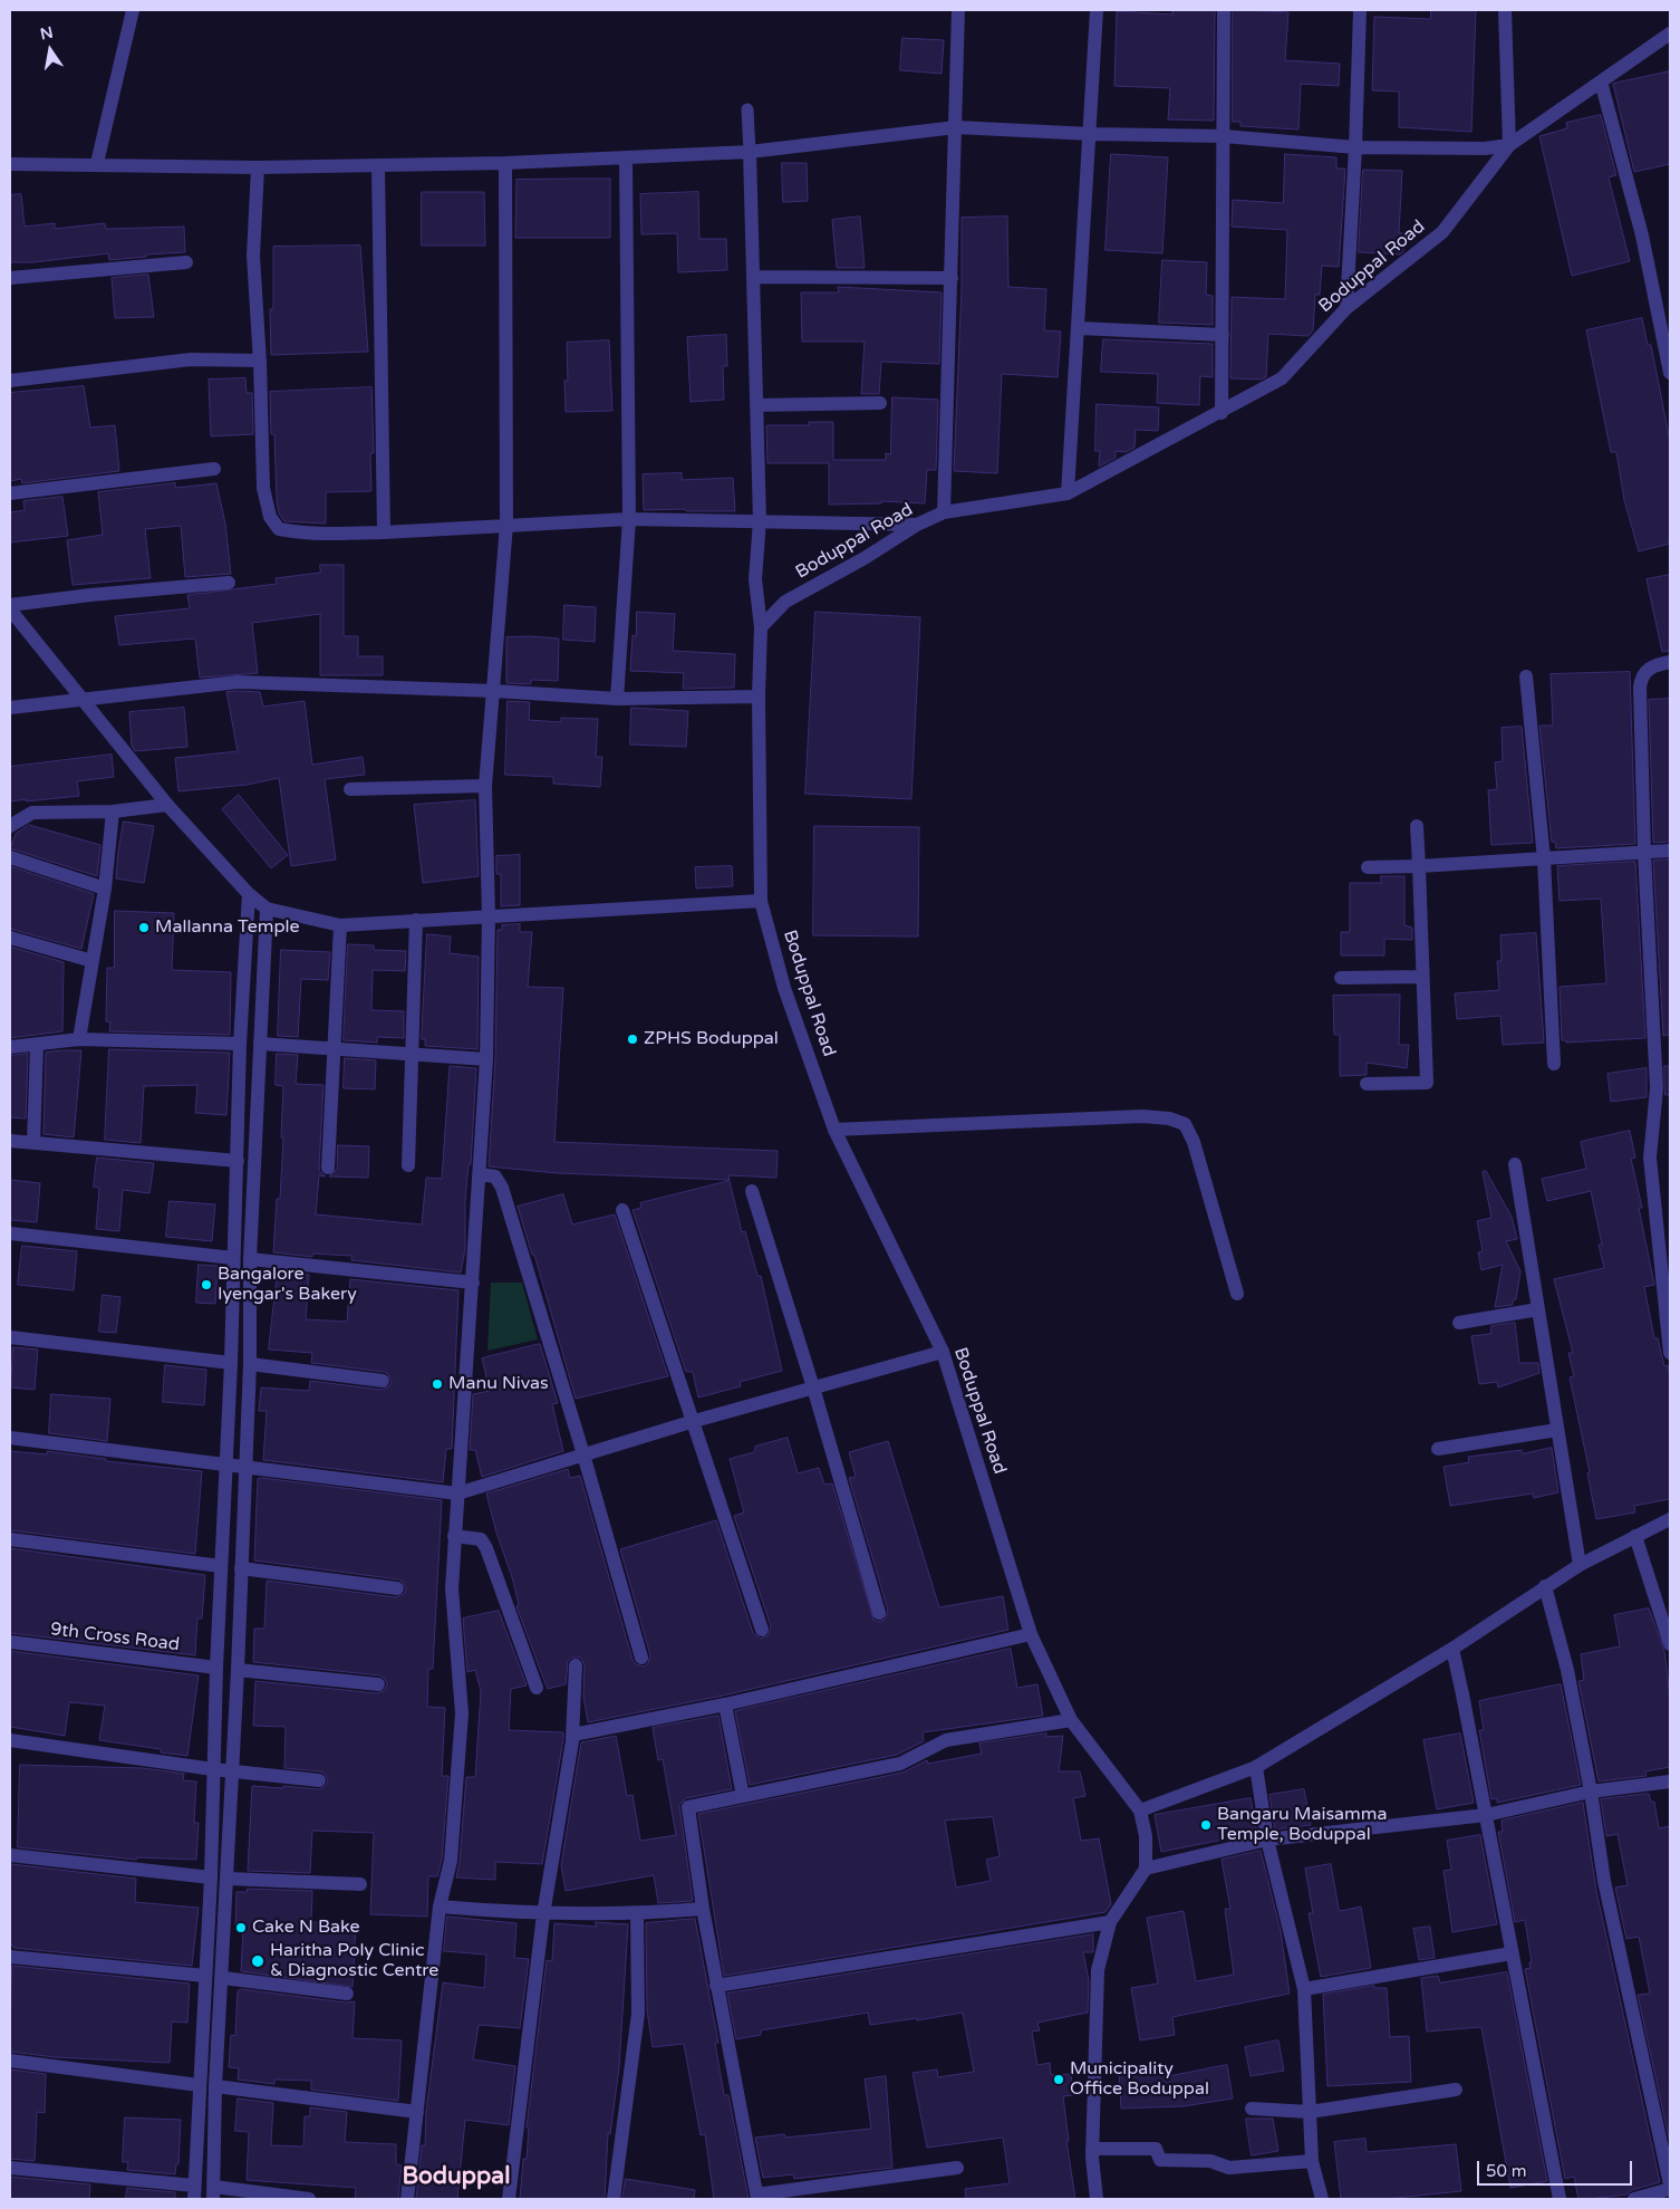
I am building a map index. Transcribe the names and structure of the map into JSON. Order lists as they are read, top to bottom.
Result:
{
  "streets": {
    "street": ["Boduppal Road", "9th Cross Road"]
  },
  "districts": ["Boduppal"],
  "places": [
    "Mallanna Temple",
    "ZPHS Boduppal",
    "Bangalore Iyengar's Bakery",
    "Manu Nivas",
    "Bangaru Maisamma Temple, Boduppal",
    "Cake N Bake",
    "Haritha Poly Clinic & Diagnostic Centre",
    "Municipality Office Boduppal"
  ],
  "scale_bar": "50 m",
  "north": "top"
}
